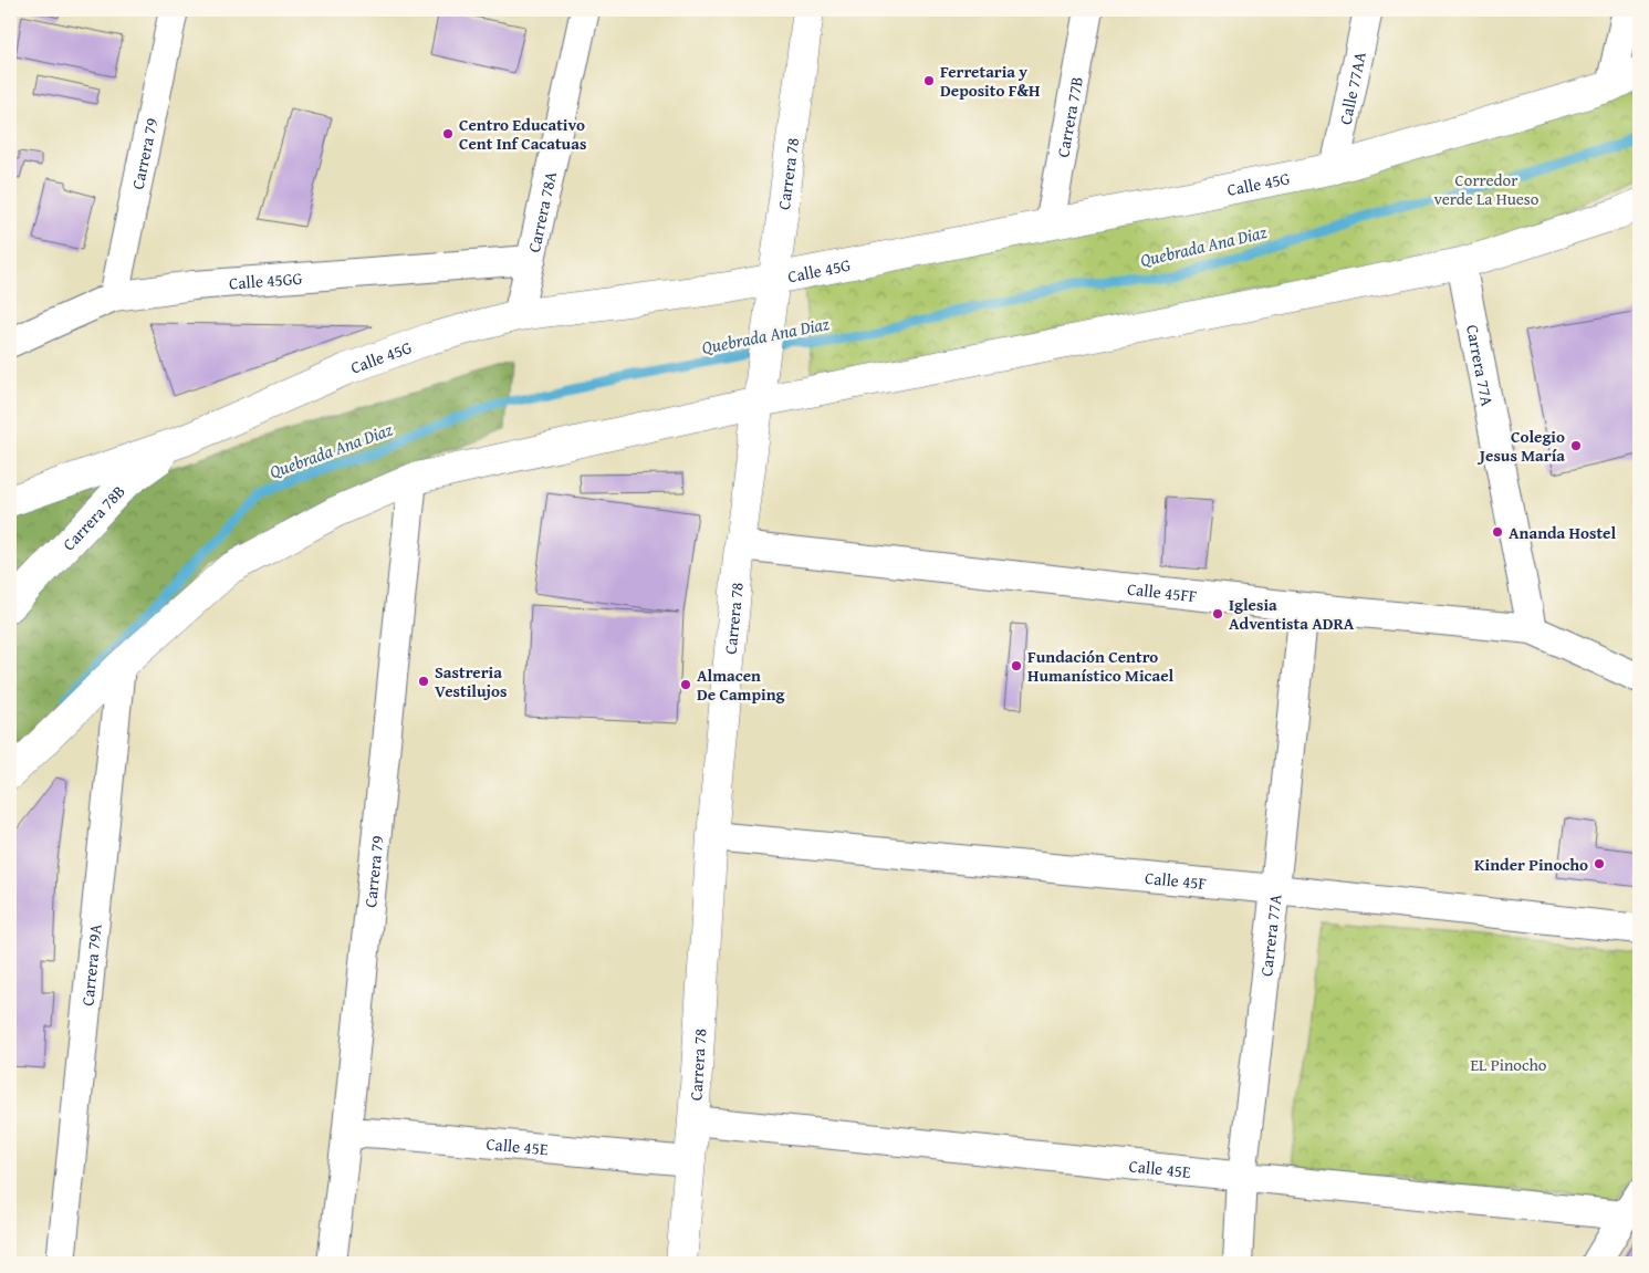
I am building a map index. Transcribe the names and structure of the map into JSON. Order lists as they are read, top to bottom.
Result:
{
  "streets": {
    "street": [
      "Calle 77AA",
      "Carrera 77B",
      "Carrera 79",
      "Carrera 78",
      "Calle 45G",
      "Carrera 78A",
      "Calle 45GG",
      "Carrera 77A",
      "Carrera 78B",
      "Calle 45FF",
      "Calle 45F",
      "Carrera 79A",
      "Calle 45E"
    ]
  },
  "crossings": [
    ["Calle 77AA", "Calle 45G"],
    ["Carrera 77B", "Calle 45G"],
    ["Carrera 79", "Calle 45GG"],
    ["Carrera 79", "Calle 45E"],
    ["Carrera 78", "Calle 45G"],
    ["Carrera 78", "Calle 45FF"],
    ["Carrera 78", "Calle 45F"],
    ["Carrera 78", "Calle 45E"],
    ["Calle 45G", "Carrera 78A"],
    ["Calle 45G", "Carrera 78B"],
    ["Carrera 78A", "Calle 45GG"],
    ["Carrera 77A", "Calle 45FF"],
    ["Carrera 77A", "Calle 45F"],
    ["Carrera 77A", "Calle 45E"]
  ],
  "water": ["Quebrada Ana Diaz"],
  "parks": ["Corredor verde La Hueso", "EL Pinocho"],
  "places": [
    "Ferretaria y Deposito F&H",
    "Centro Educativo Cent Inf Cacatuas",
    "Colegio Jesus María",
    "Ananda Hostel",
    "Iglesia Adventista ADRA",
    "Fundación Centro Humanístico Micael",
    "Sastreria Vestilujos",
    "Almacen De Camping",
    "Kinder Pinocho"
  ]
}
